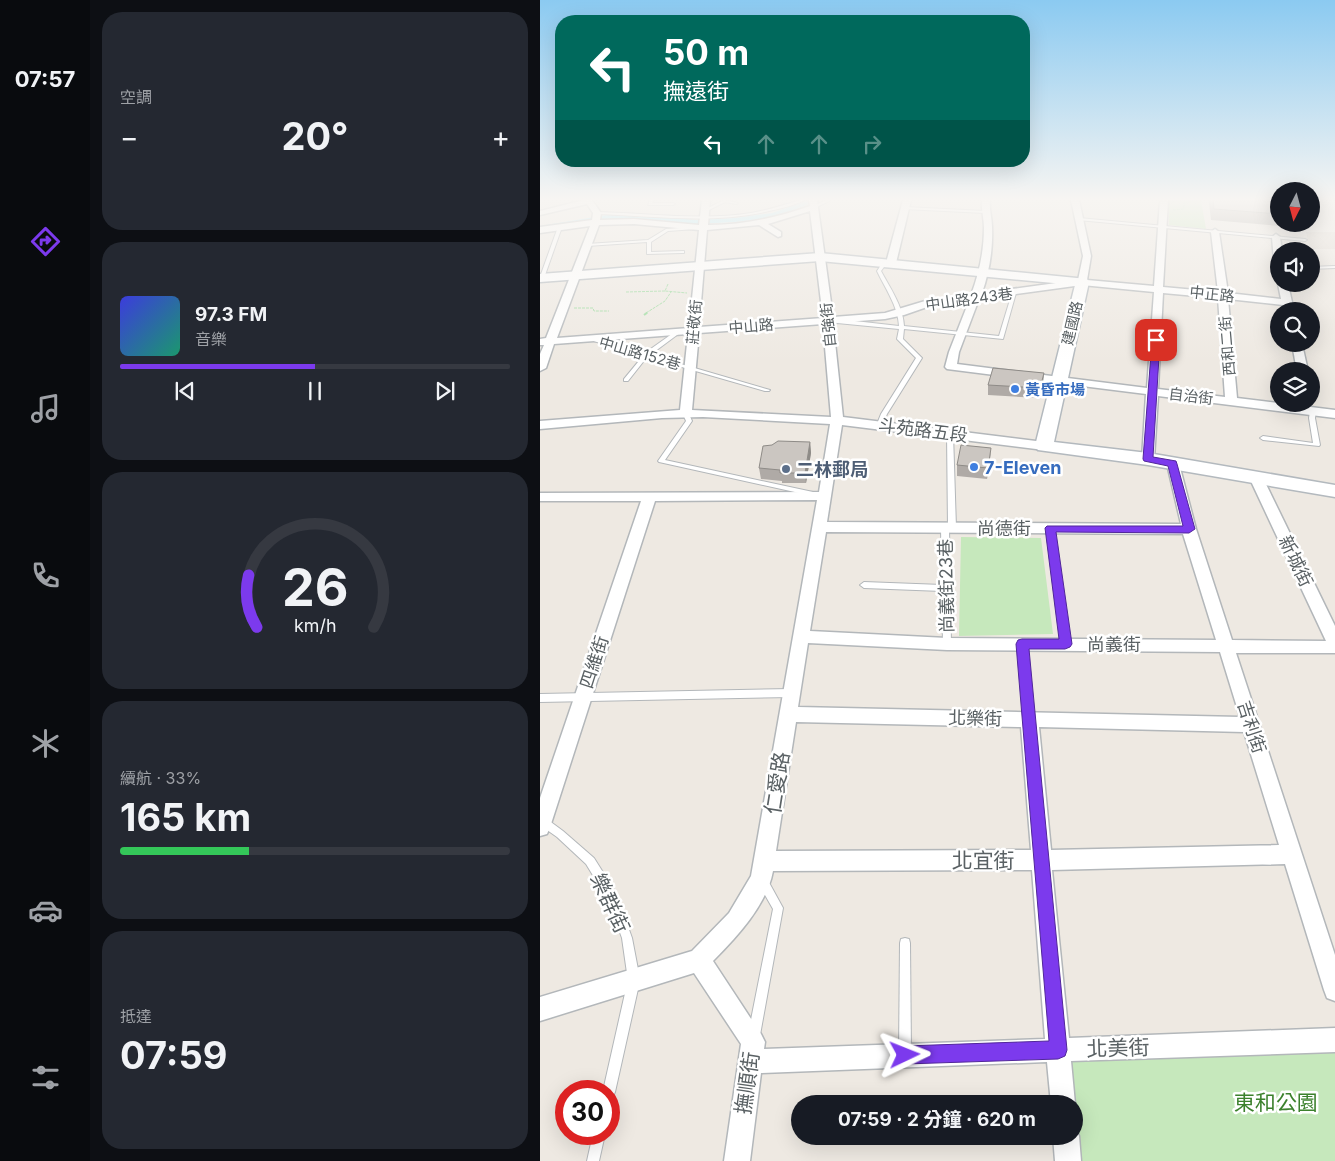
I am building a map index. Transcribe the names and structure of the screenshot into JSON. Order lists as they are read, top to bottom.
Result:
{
  "streets": {
    "main road": ["中正路", "建國路", "斗苑路五段"],
    "street": [
      "中山路243巷",
      "莊敬街",
      "自強街",
      "中山路",
      "西和二街",
      "自治街",
      "尚德街",
      "新城街",
      "尚義街",
      "四維街",
      "北樂街",
      "吉利街",
      "仁愛路",
      "北宜街",
      "北美街",
      "撫順街"
    ],
    "lane": ["中山路152巷", "尚義街23巷", "樂群街"]
  },
  "crossings": [
    ["中正路", "中山路243巷"],
    ["中正路", "莊敬街"],
    ["中正路", "建國路"],
    ["中正路", "自強街"],
    ["中正路", "西和二街"],
    ["中正路", "自治街"],
    ["中山路243巷", "建國路"],
    ["中山路243巷", "自強街"],
    ["中山路243巷", "中山路"],
    ["中山路243巷", "自治街"],
    ["莊敬街", "中山路"],
    ["莊敬街", "中山路152巷"],
    ["莊敬街", "斗苑路五段"],
    ["建國路", "自治街"],
    ["建國路", "斗苑路五段"],
    ["自強街", "中山路"],
    ["自強街", "斗苑路五段"],
    ["自強街", "仁愛路"],
    ["中山路", "中山路152巷"],
    ["中山路", "自治街"],
    ["西和二街", "自治街"],
    ["斗苑路五段", "新城街"],
    ["斗苑路五段", "尚義街23巷"],
    ["斗苑路五段", "吉利街"],
    ["斗苑路五段", "仁愛路"],
    ["尚德街", "尚義街23巷"],
    ["尚德街", "吉利街"],
    ["尚德街", "仁愛路"],
    ["尚義街23巷", "尚義街"],
    ["尚義街", "吉利街"],
    ["尚義街", "仁愛路"],
    ["四維街", "樂群街"],
    ["北樂街", "吉利街"],
    ["北樂街", "仁愛路"],
    ["吉利街", "北宜街"],
    ["仁愛路", "北宜街"],
    ["仁愛路", "樂群街"],
    ["仁愛路", "撫順街"],
    ["北美街", "撫順街"]
  ],
  "parks": ["東和公園"],
  "places": ["黃昏市場", "7-Eleven", "二林郵局"],
  "north": "bottom",
  "page": {
    "tabs": "07:57",
    "tile": [
      "空調",
      ["續航 · 33%", "165 km"],
      ["抵達", "07:59"]
    ],
    "turn": ["50 m", "撫遠街"],
    "heat": ["−", "20°", "+"],
    "song": ["97.3 FM", "音樂"],
    "limit": "30",
    "trip": "07:59 · 2 分鐘 · 620 m",
    "gauge": ["26", "km/h"]
  }
}
